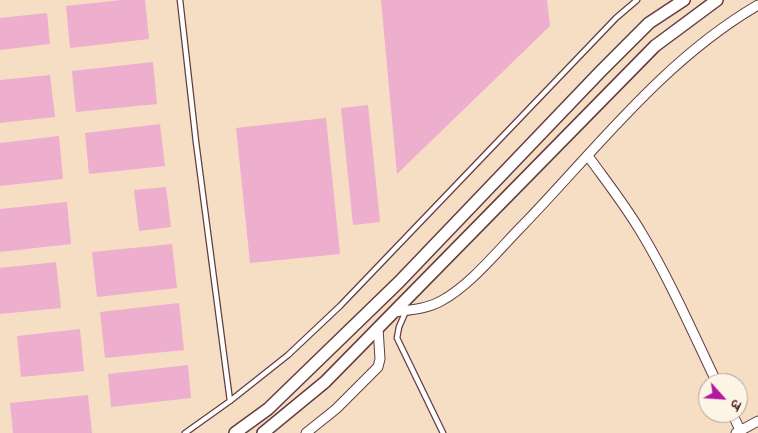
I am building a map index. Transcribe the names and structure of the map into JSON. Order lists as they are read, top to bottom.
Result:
{
  "north": "bottom right"
}
